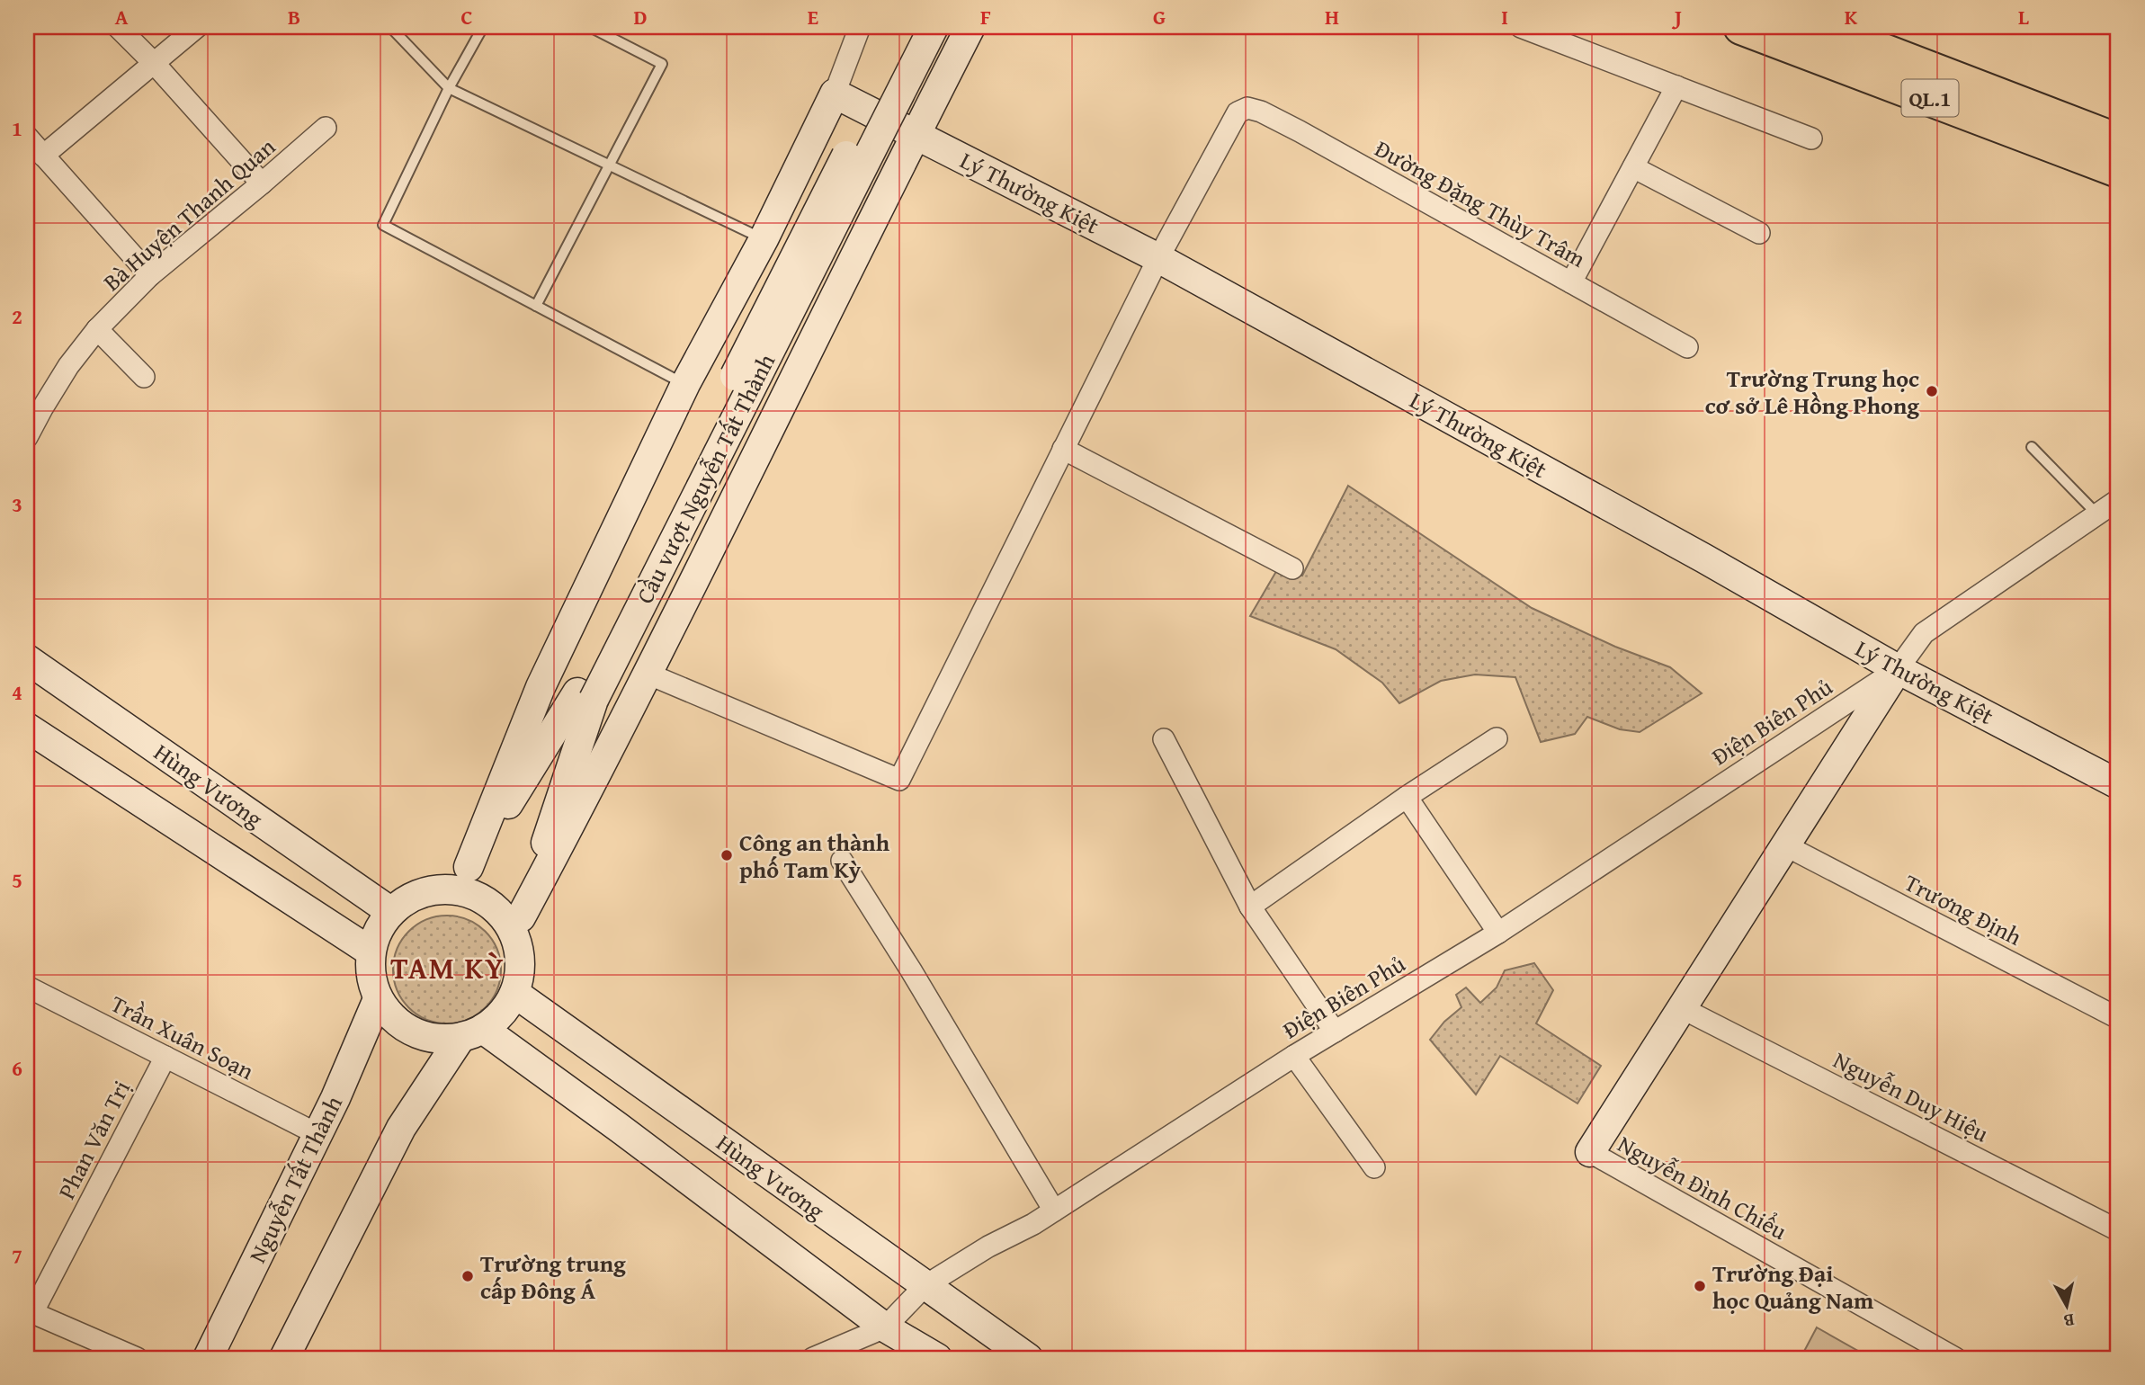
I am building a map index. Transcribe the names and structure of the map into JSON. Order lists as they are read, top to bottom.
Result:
{
  "streets": {
    "highway": ["QL.1"],
    "main road": [
      "Lý Thường Kiệt",
      "Cầu vượt Nguyễn Tất Thành",
      "Hùng Vương",
      "Nguyễn Tất Thành"
    ],
    "street": [
      "Đường Đặng Thùy Trâm",
      "Bà Huyện Thanh Quan",
      "Điện Biên Phủ",
      "Trương Định",
      "Trần Xuân Soạn",
      "Nguyễn Duy Hiệu",
      "Phan Văn Trị",
      "Nguyễn Đình Chiểu"
    ]
  },
  "crossings": [
    ["Lý Thường Kiệt", "Đường Đặng Thùy Trâm"],
    ["Lý Thường Kiệt", "Điện Biên Phủ"],
    ["Cầu vượt Nguyễn Tất Thành", "Hùng Vương"],
    ["Cầu vượt Nguyễn Tất Thành", "Nguyễn Tất Thành"],
    ["Điện Biên Phủ", "Hùng Vương"],
    ["Hùng Vương", "Nguyễn Tất Thành"],
    ["Trần Xuân Soạn", "Phan Văn Trị"],
    ["Trần Xuân Soạn", "Nguyễn Tất Thành"]
  ],
  "districts": ["TAM KỲ"],
  "places": [
    "Trường Trung học cơ sở Lê Hồng Phong",
    "Công an thành phố Tam Kỳ",
    "Trường trung cấp Đông Á",
    "Trường Đại học Quảng Nam"
  ],
  "north": "bottom",
  "grid": {
    "columns": [
      "A",
      "B",
      "C",
      "D",
      "E",
      "F",
      "G",
      "H",
      "I",
      "J",
      "K",
      "L"
    ],
    "rows": [
      "1",
      "2",
      "3",
      "4",
      "5",
      "6",
      "7"
    ]
  }
}
